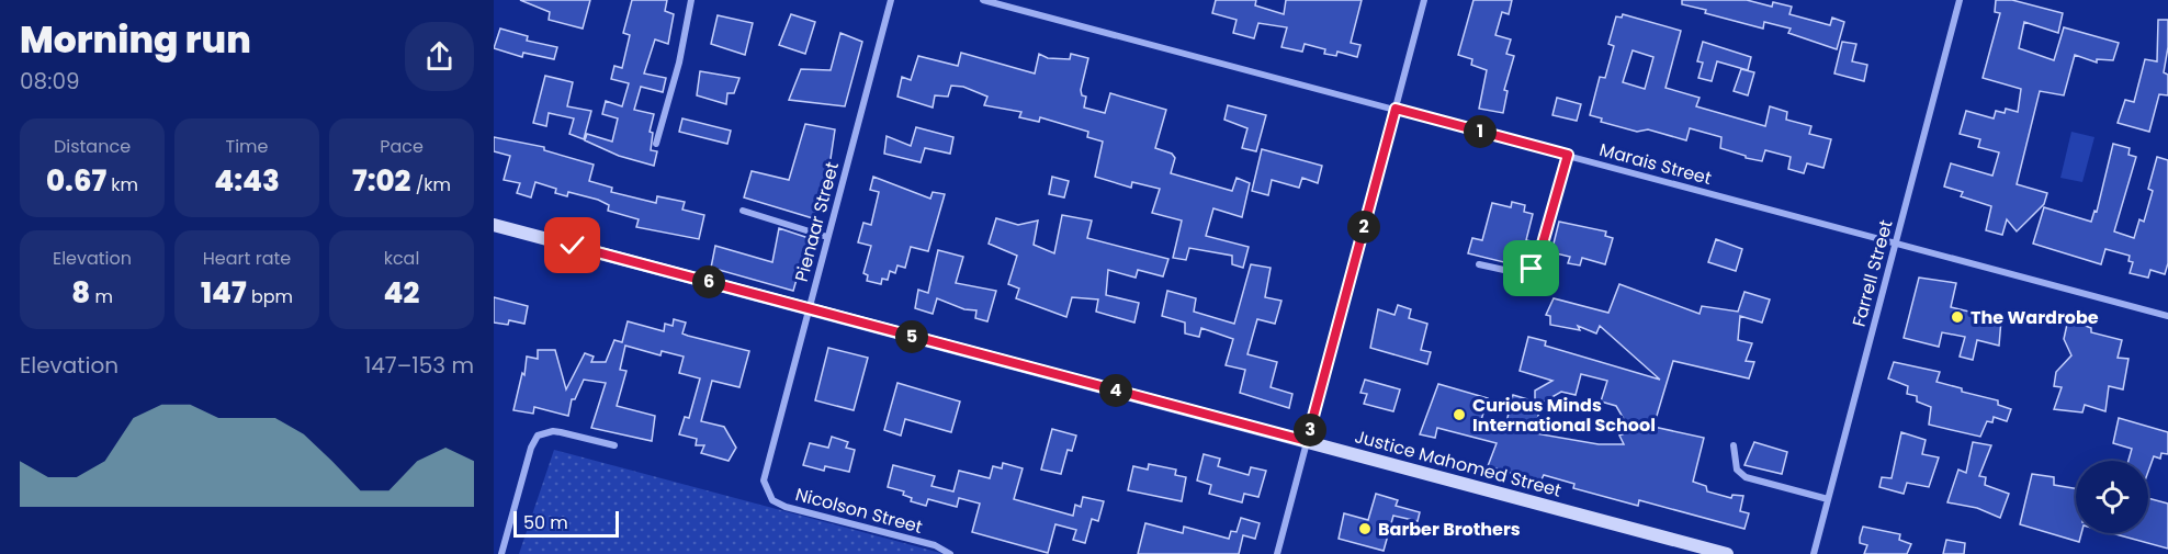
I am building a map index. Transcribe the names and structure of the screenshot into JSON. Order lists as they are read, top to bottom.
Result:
{
  "streets": {
    "main road": ["Justice Mahomed Street"],
    "street": [
      "Marais Street",
      "Pienaar Street",
      "Farrell Street",
      "Nicolson Street"
    ]
  },
  "crossings": [
    ["Marais Street", "Farrell Street"],
    ["Pienaar Street", "Justice Mahomed Street"],
    ["Pienaar Street", "Nicolson Street"]
  ],
  "places": ["The Wardrobe", "Curious Minds International School", "Barber Brothers"],
  "scale_bar": "50 m",
  "page": {
    "heading": ["Morning run", "08:09"],
    "stats": [
      ["Distance", "0.67 km"],
      ["Time", "4:43"],
      ["Pace", "7:02 /km"],
      ["Elevation", "8 m"],
      ["Heart rate", "147 bpm"],
      ["kcal", "42"]
    ],
    "pins": [
      "1",
      "2",
      "6",
      "5",
      "4",
      "3"
    ],
    "chart": ["Elevation", "147–153 m"],
    "scale": "50 m"
  }
}
